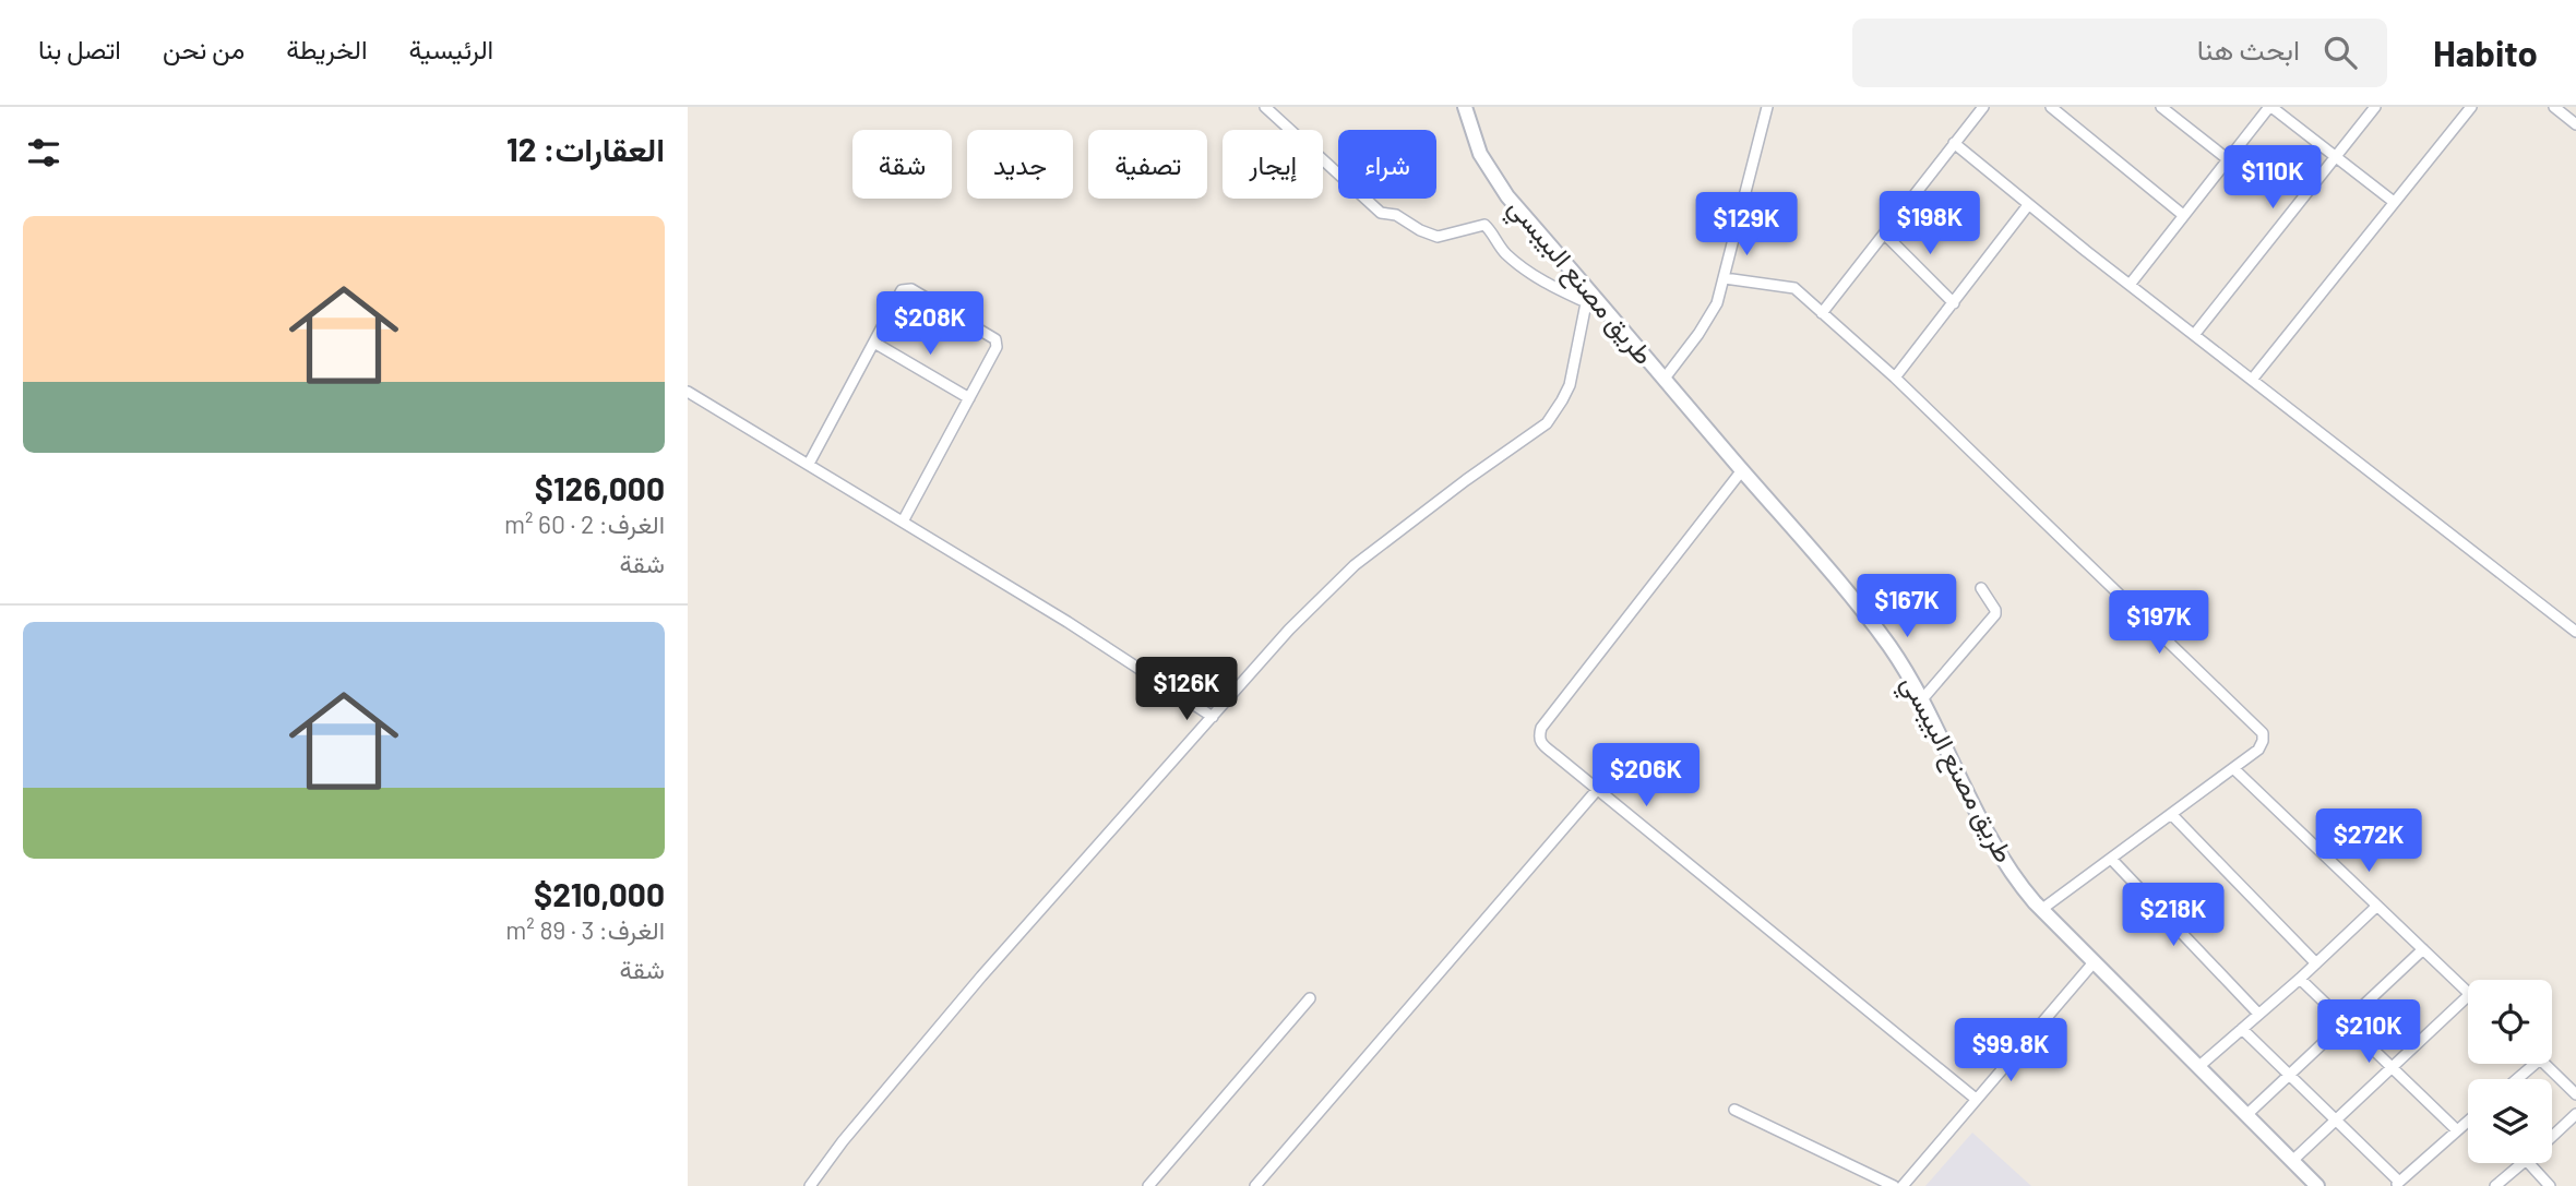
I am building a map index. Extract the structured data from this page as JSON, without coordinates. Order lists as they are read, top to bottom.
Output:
{
  "streets": {
    "main road": ["طريق مصنع البيبسي"]
  },
  "page": {
    "header": "Habito",
    "search": "ابحث هنا",
    "nav": [
      "الرئيسية",
      "الخريطة",
      "من نحن",
      "اتصل بنا"
    ],
    "heading": "العقارات: 12",
    "chip": [
      "شراء",
      "إيجار",
      "تصفية",
      "جديد",
      "شقة"
    ],
    "price": [
      "$110K",
      "$198K",
      "$129K",
      "$208K",
      "$167K",
      "$197K",
      "$126K",
      "$206K",
      "$272K",
      "$218K",
      "$210K",
      "$99.8K"
    ],
    "list": [
      {
        "name": "$126,000",
        "note": "الغرف: 2 · 60 m² · شقة"
      },
      {
        "name": "$210,000",
        "note": "الغرف: 3 · 89 m² · شقة"
      }
    ]
  }
}
